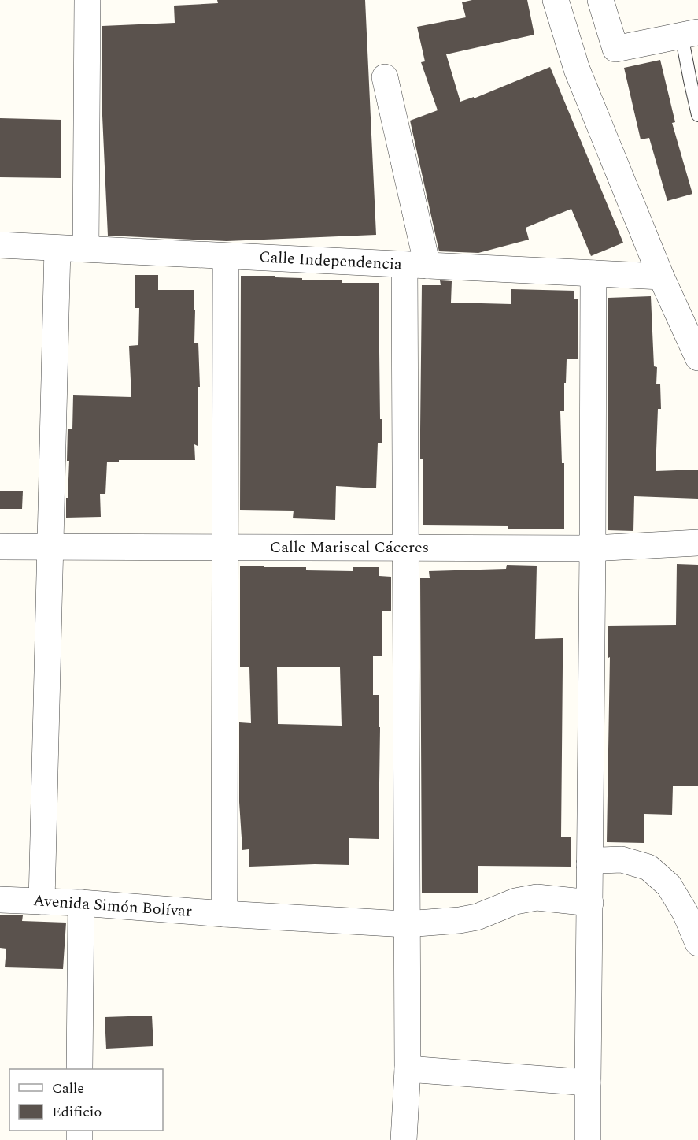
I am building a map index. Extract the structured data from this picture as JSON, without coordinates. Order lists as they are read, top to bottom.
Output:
{
  "streets": {
    "street": ["Calle Independencia", "Calle Mariscal Cáceres", "Avenida Simón Bolívar"]
  },
  "legend": ["Calle", "Edificio"]
}
